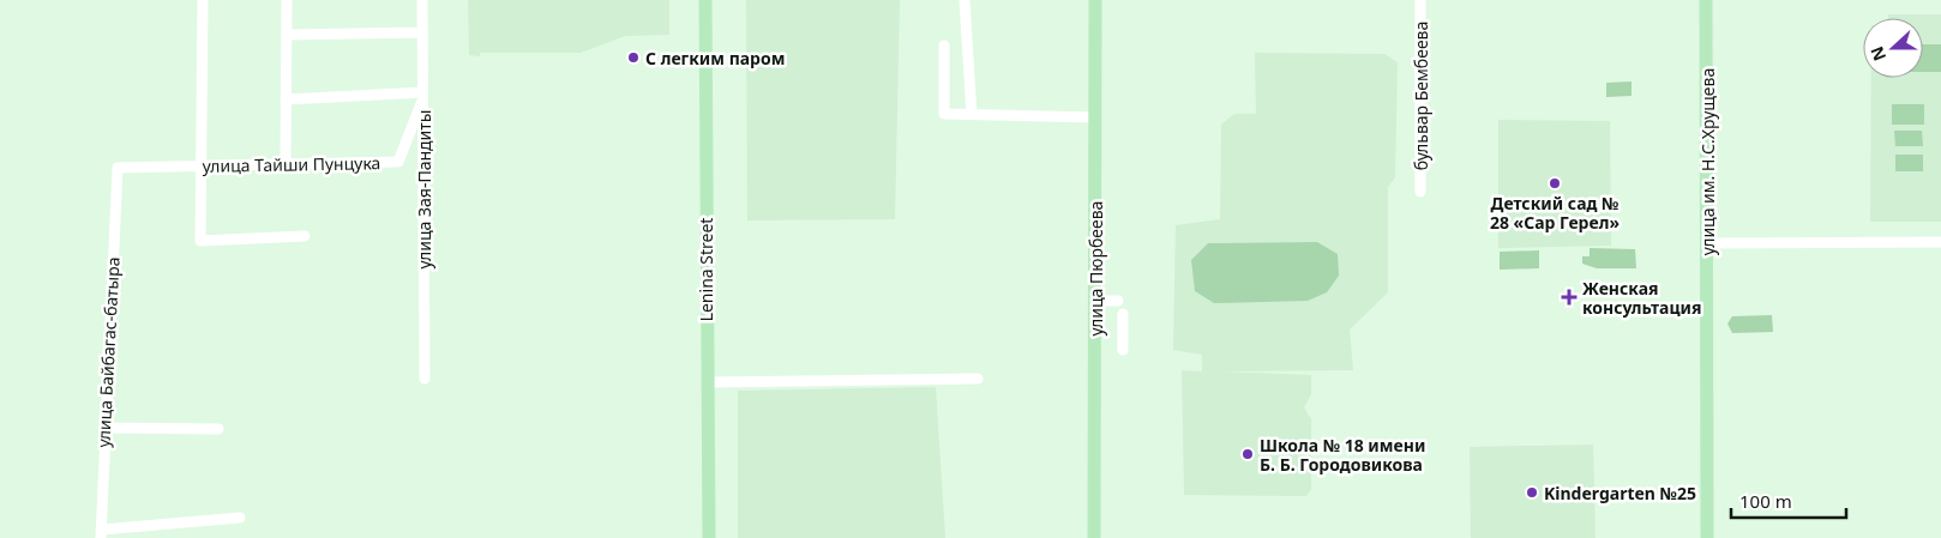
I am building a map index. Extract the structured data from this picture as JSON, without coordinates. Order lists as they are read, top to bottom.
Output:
{
  "streets": {
    "main road": ["улица им. Н.С.Хрущева", "улица Пюрбеева", "Lenina Street"],
    "street": [
      "бульвар Бембеева",
      "улица Тайши Пунцука",
      "улица Зая-Пандиты",
      "улица Байбагас-батыра"
    ]
  },
  "crossings": [
    ["улица Тайши Пунцука", "улица Зая-Пандиты"],
    ["улица Тайши Пунцука", "улица Байбагас-батыра"]
  ],
  "places": {
    "other": [
      "С легким паром",
      "Детский сад № 28 «Сар Герел»",
      "Школа № 18 имени Б. Б. Городовикова",
      "Kindergarten №25"
    ],
    "health": ["Женская консультация"]
  },
  "scale_bar": "100 m",
  "north": "left"
}
